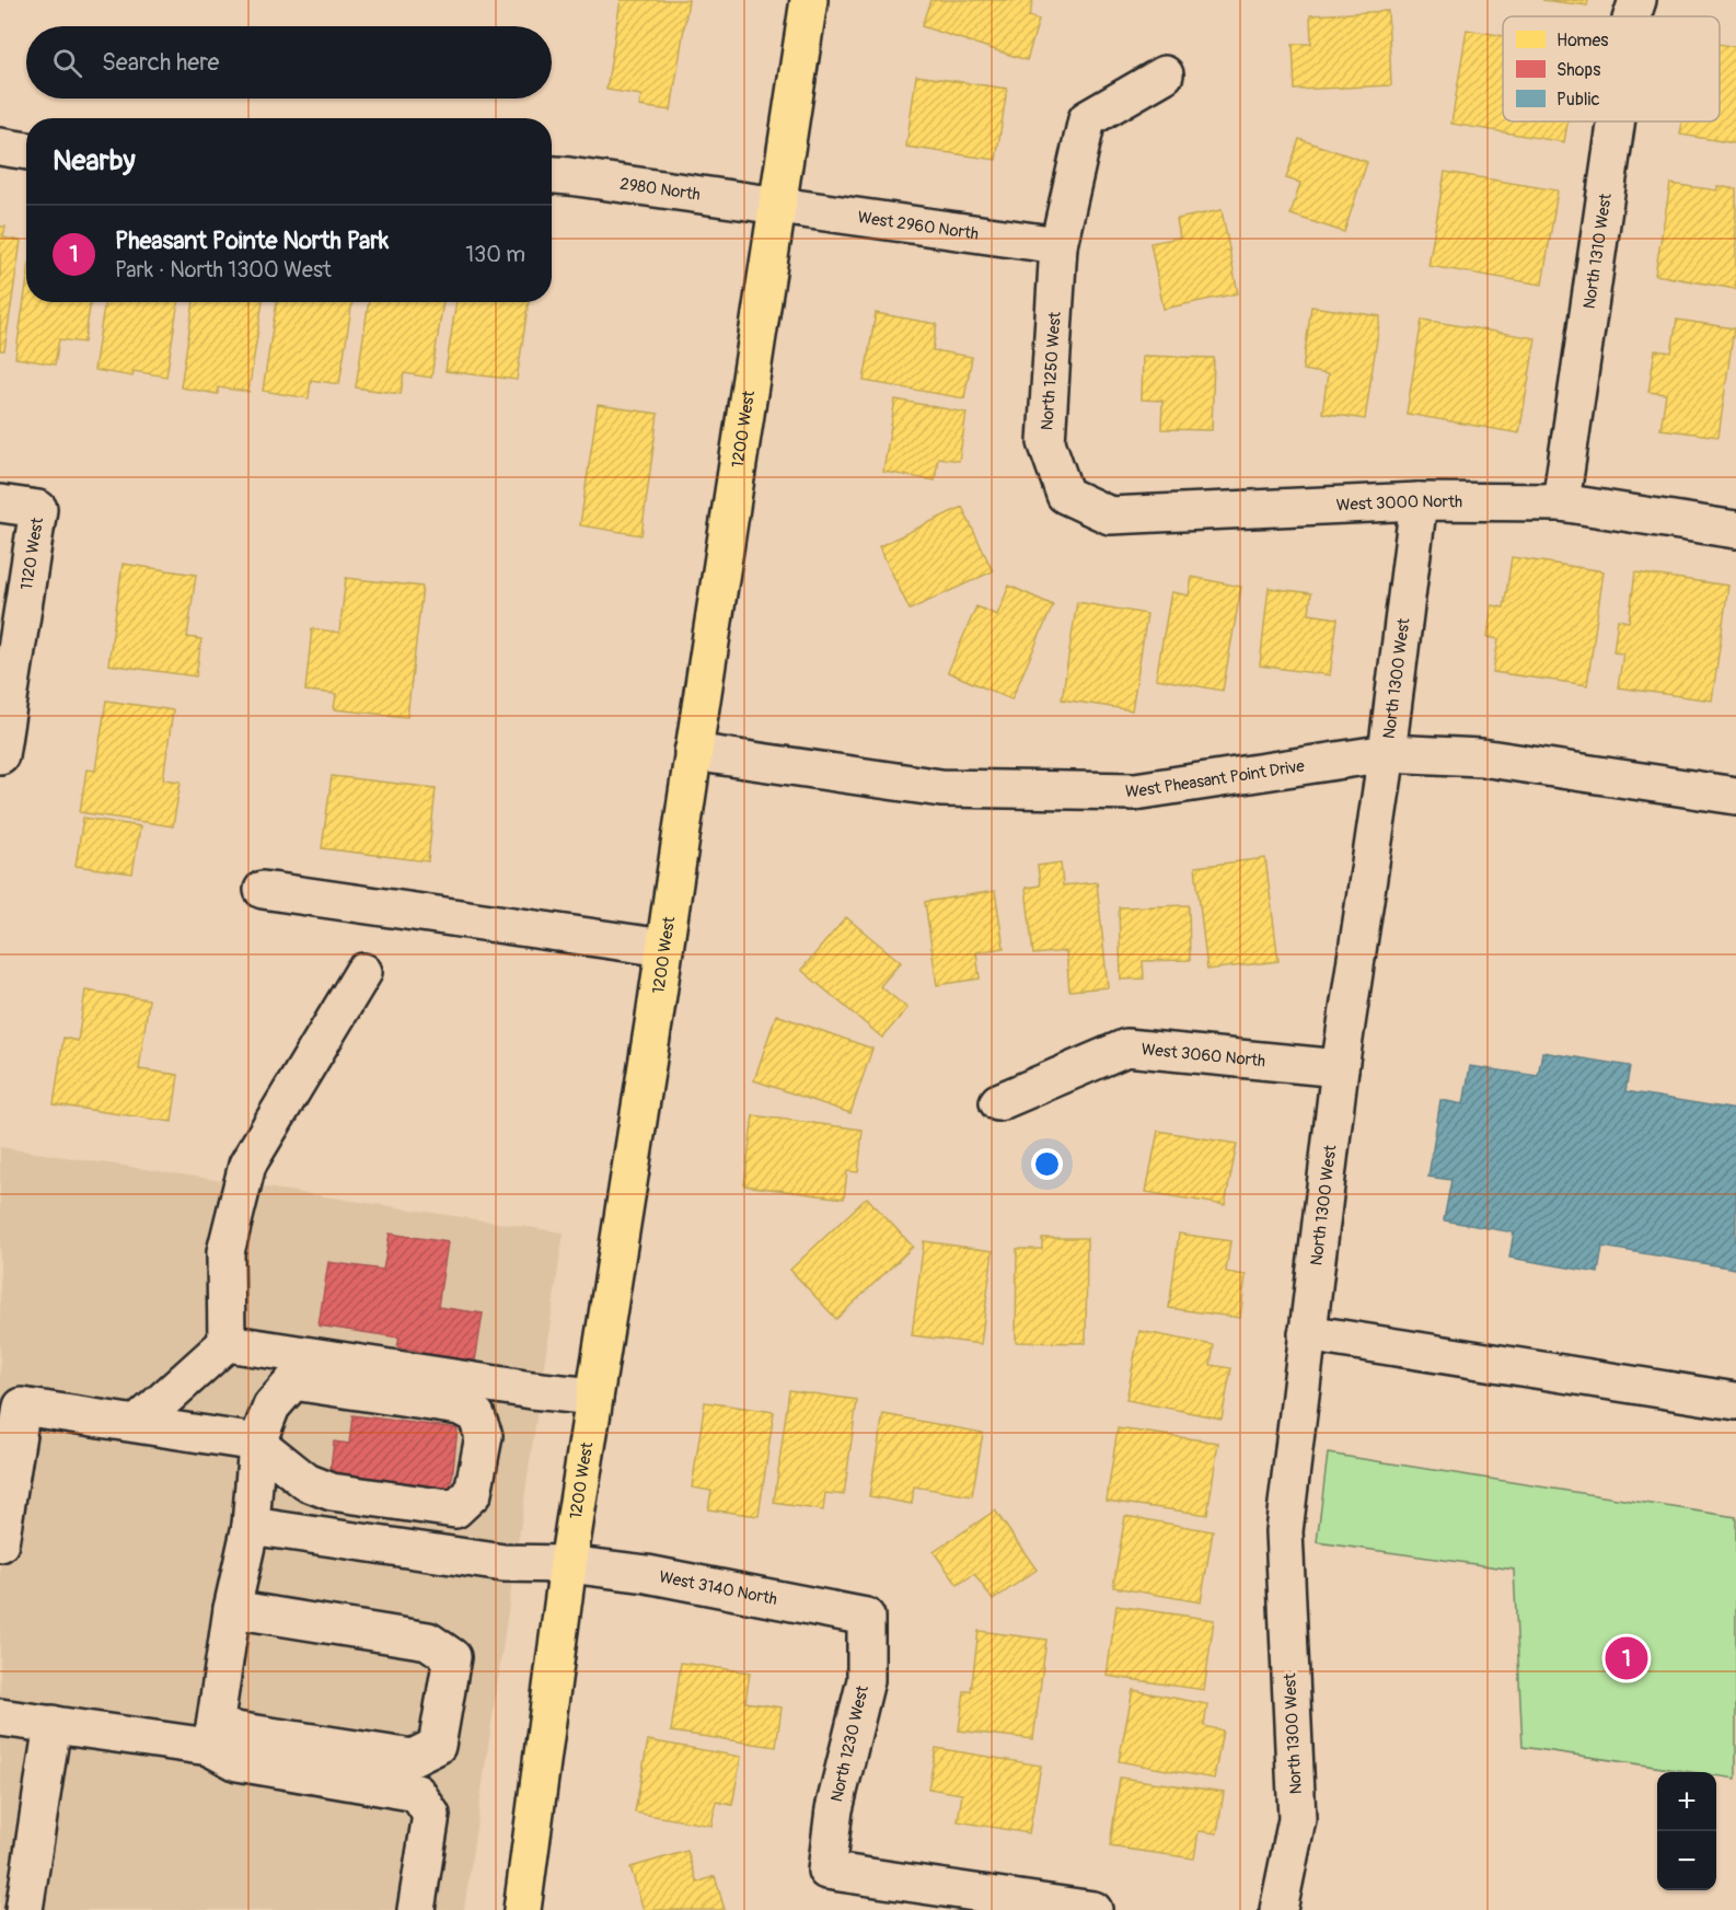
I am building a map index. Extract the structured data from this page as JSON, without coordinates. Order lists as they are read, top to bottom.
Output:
{
  "streets": {
    "main road": ["1200 West"],
    "street": [
      "2980 North",
      "West 2960 North",
      "North 1310 West",
      "North 1250 West",
      "West 3000 North",
      "1120 West",
      "North 1300 West",
      "West Pheasant Point Drive",
      "West 3060 North",
      "West 3140 North",
      "North 1230 West"
    ]
  },
  "crossings": [
    ["2980 North", "West 2960 North"],
    ["2980 North", "1200 West"],
    ["West 2960 North", "North 1250 West"],
    ["West 2960 North", "1200 West"],
    ["North 1310 West", "West 3000 North"],
    ["North 1250 West", "West 3000 North"],
    ["1200 West", "West Pheasant Point Drive"],
    ["1200 West", "West 3140 North"],
    ["West 3000 North", "North 1300 West"],
    ["North 1300 West", "West Pheasant Point Drive"],
    ["North 1300 West", "West 3060 North"],
    ["West 3140 North", "North 1230 West"]
  ],
  "legend": ["Homes", "Shops", "Public"],
  "page": {
    "search": "Search here",
    "heading": "Nearby",
    "list": [
      {
        "mark": "1",
        "name": "Pheasant Pointe North Park",
        "note": "Park · North 1300 West",
        "value": "130 m"
      }
    ],
    "pins": "1",
    "map_buttons": ["+", "−"]
  }
}
